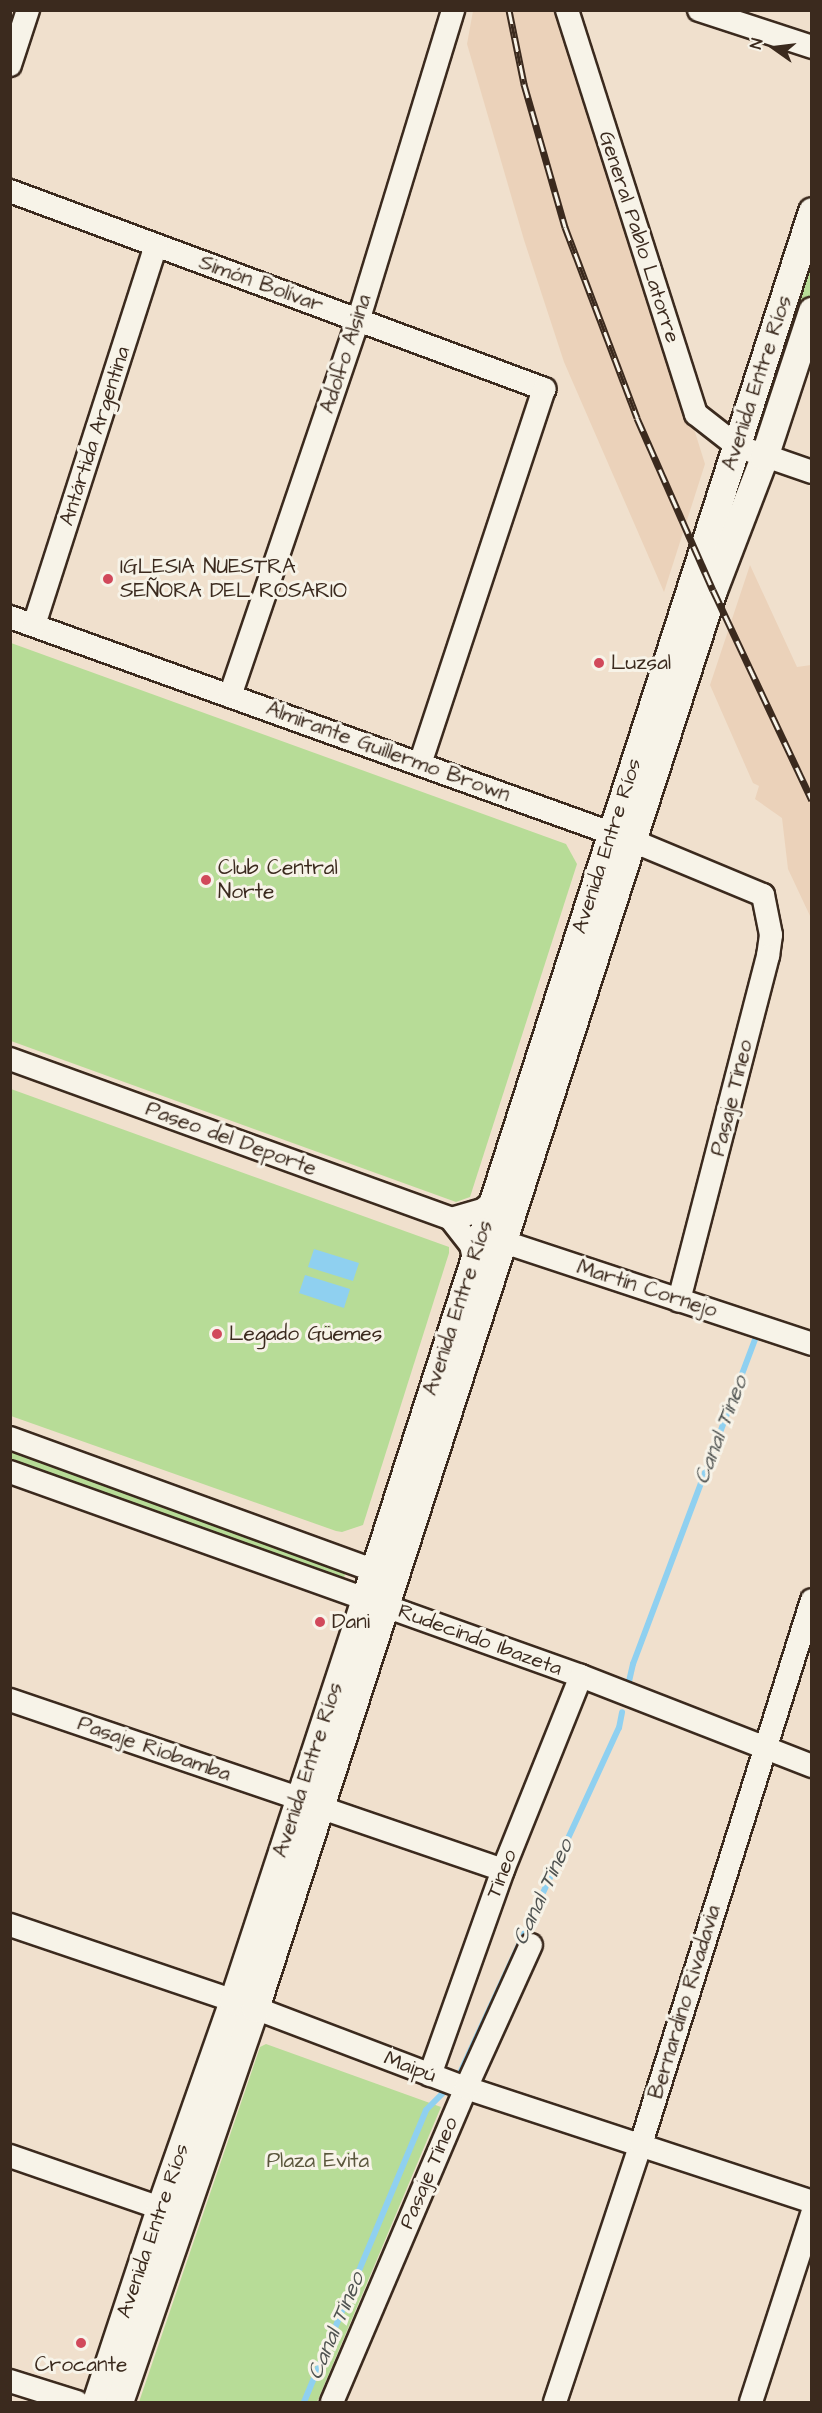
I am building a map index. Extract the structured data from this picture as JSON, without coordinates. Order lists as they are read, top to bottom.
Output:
{
  "streets": {
    "main road": ["Avenida Entre Ríos"],
    "street": [
      "General Pablo Latorre",
      "Simón Bolívar",
      "Adolfo Alsina",
      "Antártida Argentina",
      "Almirante Guillermo Brown",
      "Pasaje Tineo",
      "Paseo del Deporte",
      "Martín Cornejo",
      "Rudecindo Ibazeta",
      "Pasaje Riobamba",
      "Tineo",
      "Bernardino Rivadavia",
      "Maipú"
    ]
  },
  "crossings": [
    ["General Pablo Latorre", "Avenida Entre Ríos"],
    ["Simón Bolívar", "Adolfo Alsina"],
    ["Simón Bolívar", "Antártida Argentina"],
    ["Simón Bolívar", "Almirante Guillermo Brown"],
    ["Adolfo Alsina", "Almirante Guillermo Brown"],
    ["Avenida Entre Ríos", "Almirante Guillermo Brown"],
    ["Avenida Entre Ríos", "Martín Cornejo"],
    ["Avenida Entre Ríos", "Rudecindo Ibazeta"],
    ["Avenida Entre Ríos", "Pasaje Riobamba"],
    ["Avenida Entre Ríos", "Maipú"],
    ["Antártida Argentina", "Almirante Guillermo Brown"],
    ["Almirante Guillermo Brown", "Pasaje Tineo"],
    ["Pasaje Tineo", "Martín Cornejo"],
    ["Pasaje Tineo", "Maipú"],
    ["Rudecindo Ibazeta", "Tineo"],
    ["Rudecindo Ibazeta", "Bernardino Rivadavia"],
    ["Pasaje Riobamba", "Tineo"],
    ["Tineo", "Maipú"],
    ["Bernardino Rivadavia", "Maipú"]
  ],
  "water": ["Canal Tineo"],
  "parks": ["Plaza Evita"],
  "places": [
    "IGLESIA NUESTRA SEÑORA DEL ROSARIO",
    "Luzsal",
    "Club Central Norte",
    "Legado Güemes",
    "Dani",
    "Crocante"
  ],
  "north": "left"
}
